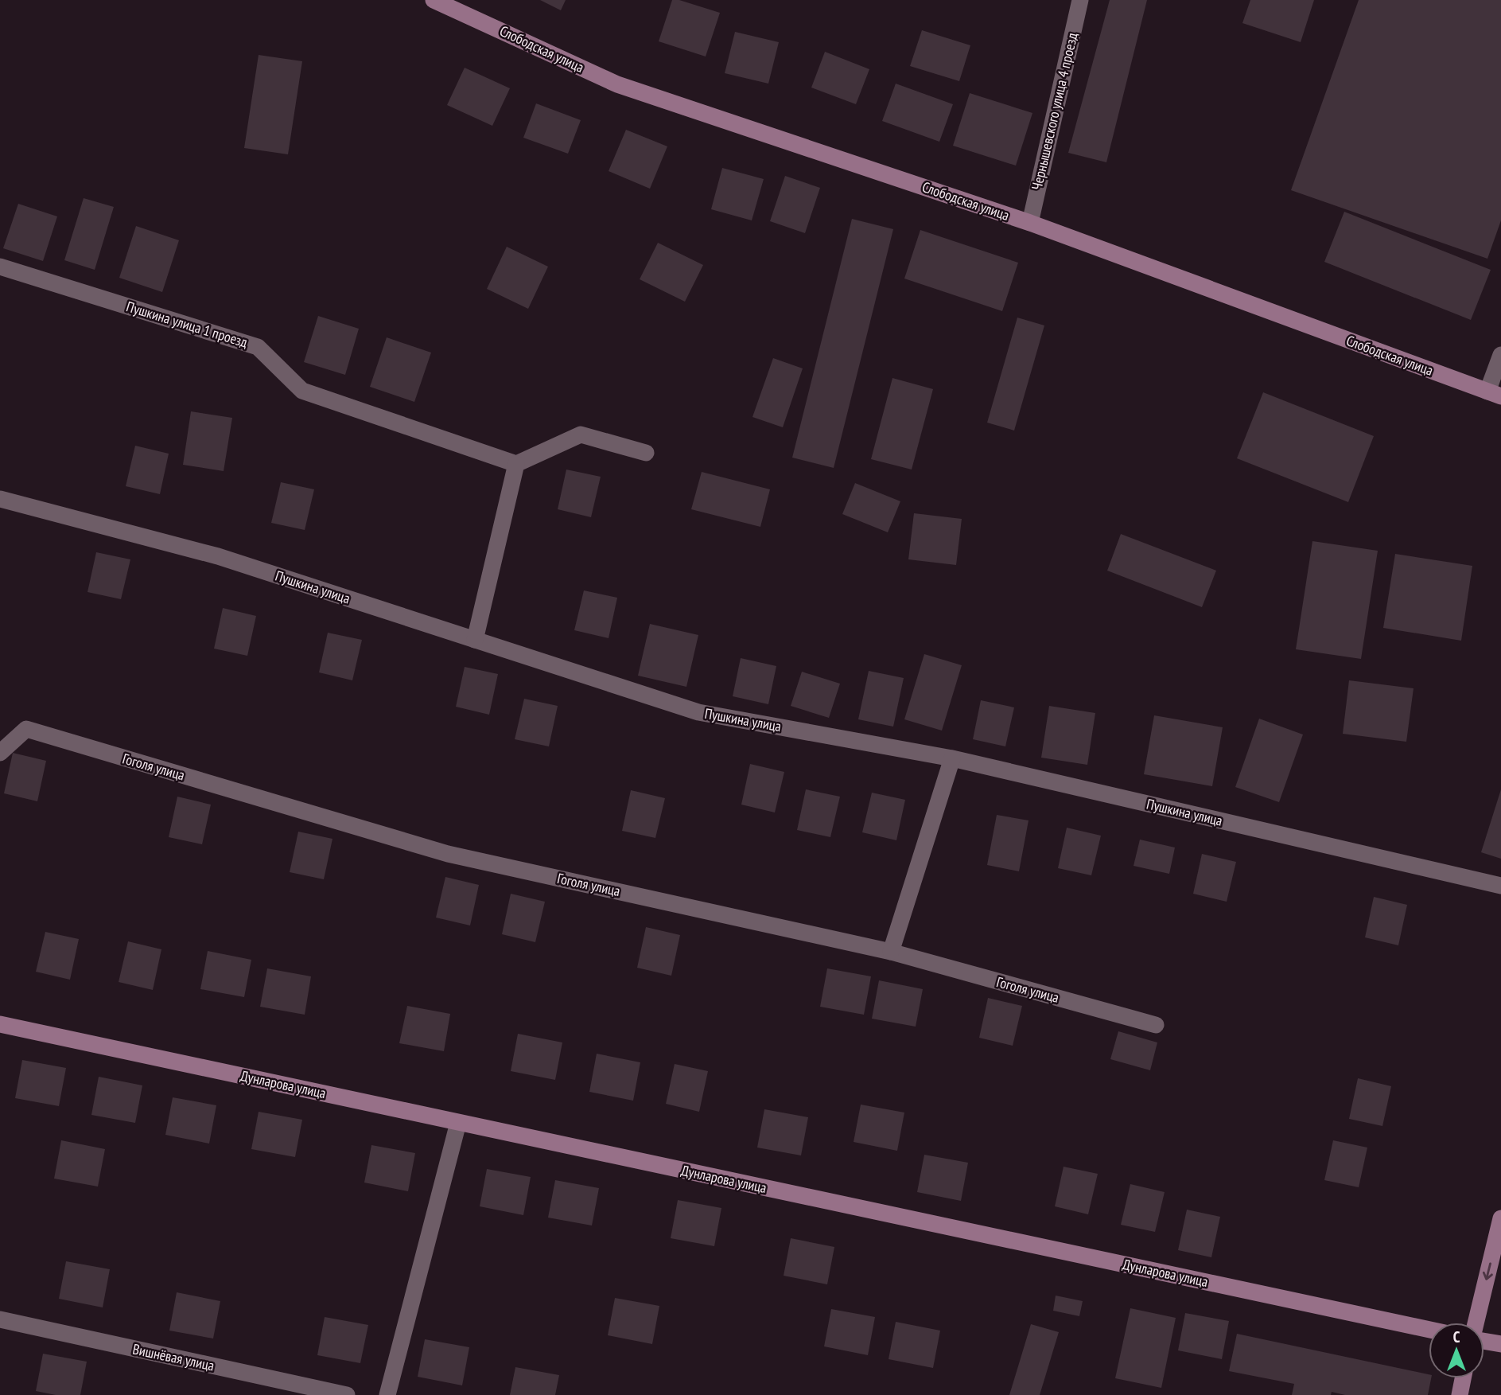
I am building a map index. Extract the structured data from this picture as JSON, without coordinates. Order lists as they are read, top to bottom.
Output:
{
  "streets": {
    "street": [
      "Слободская улица",
      "Чернышевского улица 4 проезд",
      "Пушкина улица 1 проезд",
      "Пушкина улица",
      "Гоголя улица",
      "Дунларова улица",
      "Вишнёвая улица"
    ]
  },
  "crossings": [
    ["Слободская улица", "Чернышевского улица 4 проезд"]
  ],
  "north": "top"
}
